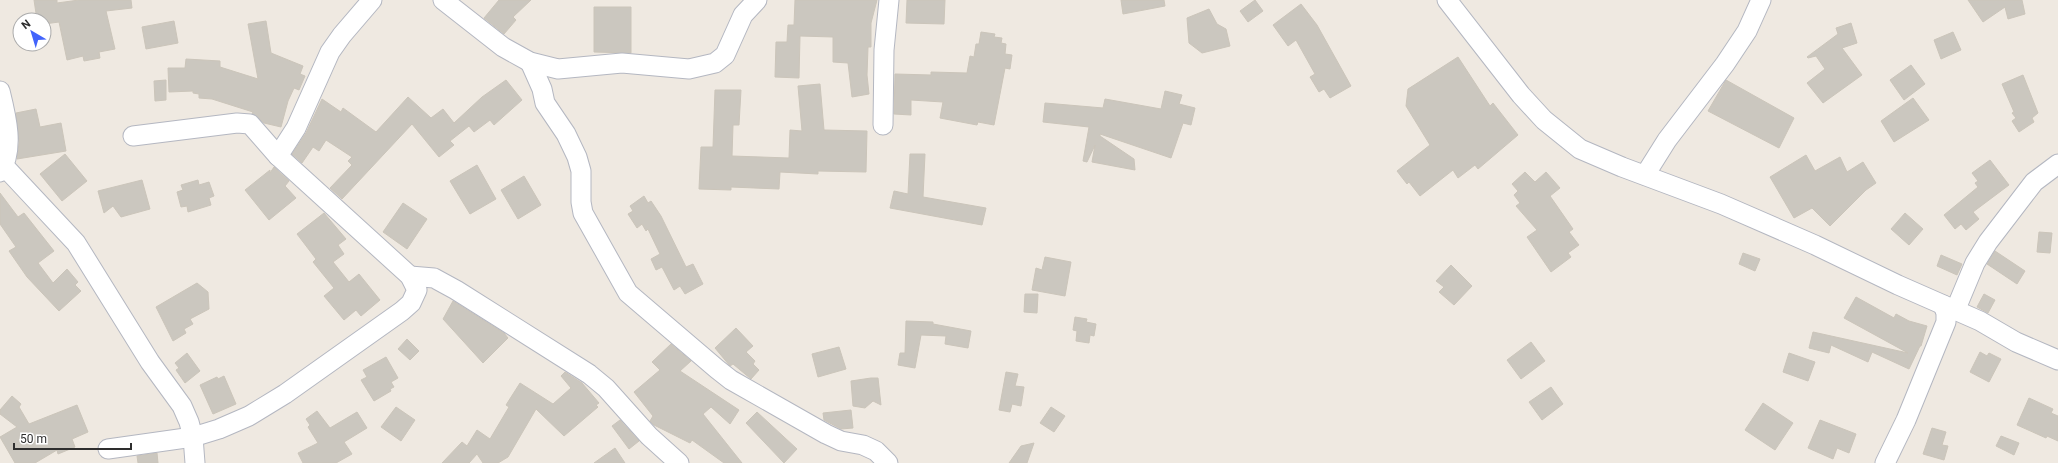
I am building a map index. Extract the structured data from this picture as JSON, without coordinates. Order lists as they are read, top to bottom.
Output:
{
  "scale_bar": "50 m",
  "north": "top left"
}
